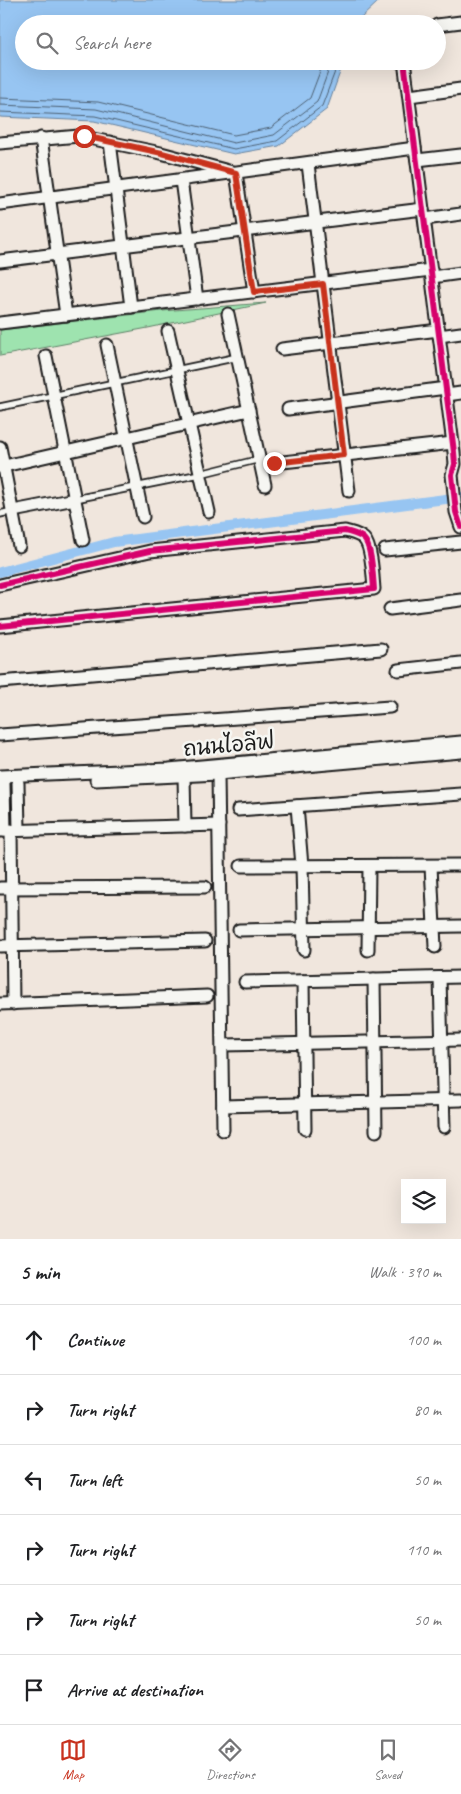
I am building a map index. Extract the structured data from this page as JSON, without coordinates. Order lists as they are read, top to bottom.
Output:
{
  "streets": {
    "street": ["ถนนไอลีฟ"]
  },
  "page": {
    "search": "Search here",
    "heading": ["5 min", "Walk · 390 m"],
    "list": [
      ["Continue", "100 m"],
      ["Turn right", "80 m"],
      ["Turn left", "50 m"],
      ["Turn right", "110 m"],
      ["Turn right", "50 m"],
      "Arrive at destination"
    ],
    "nav": ["Map", "Directions", "Saved"]
  }
}
